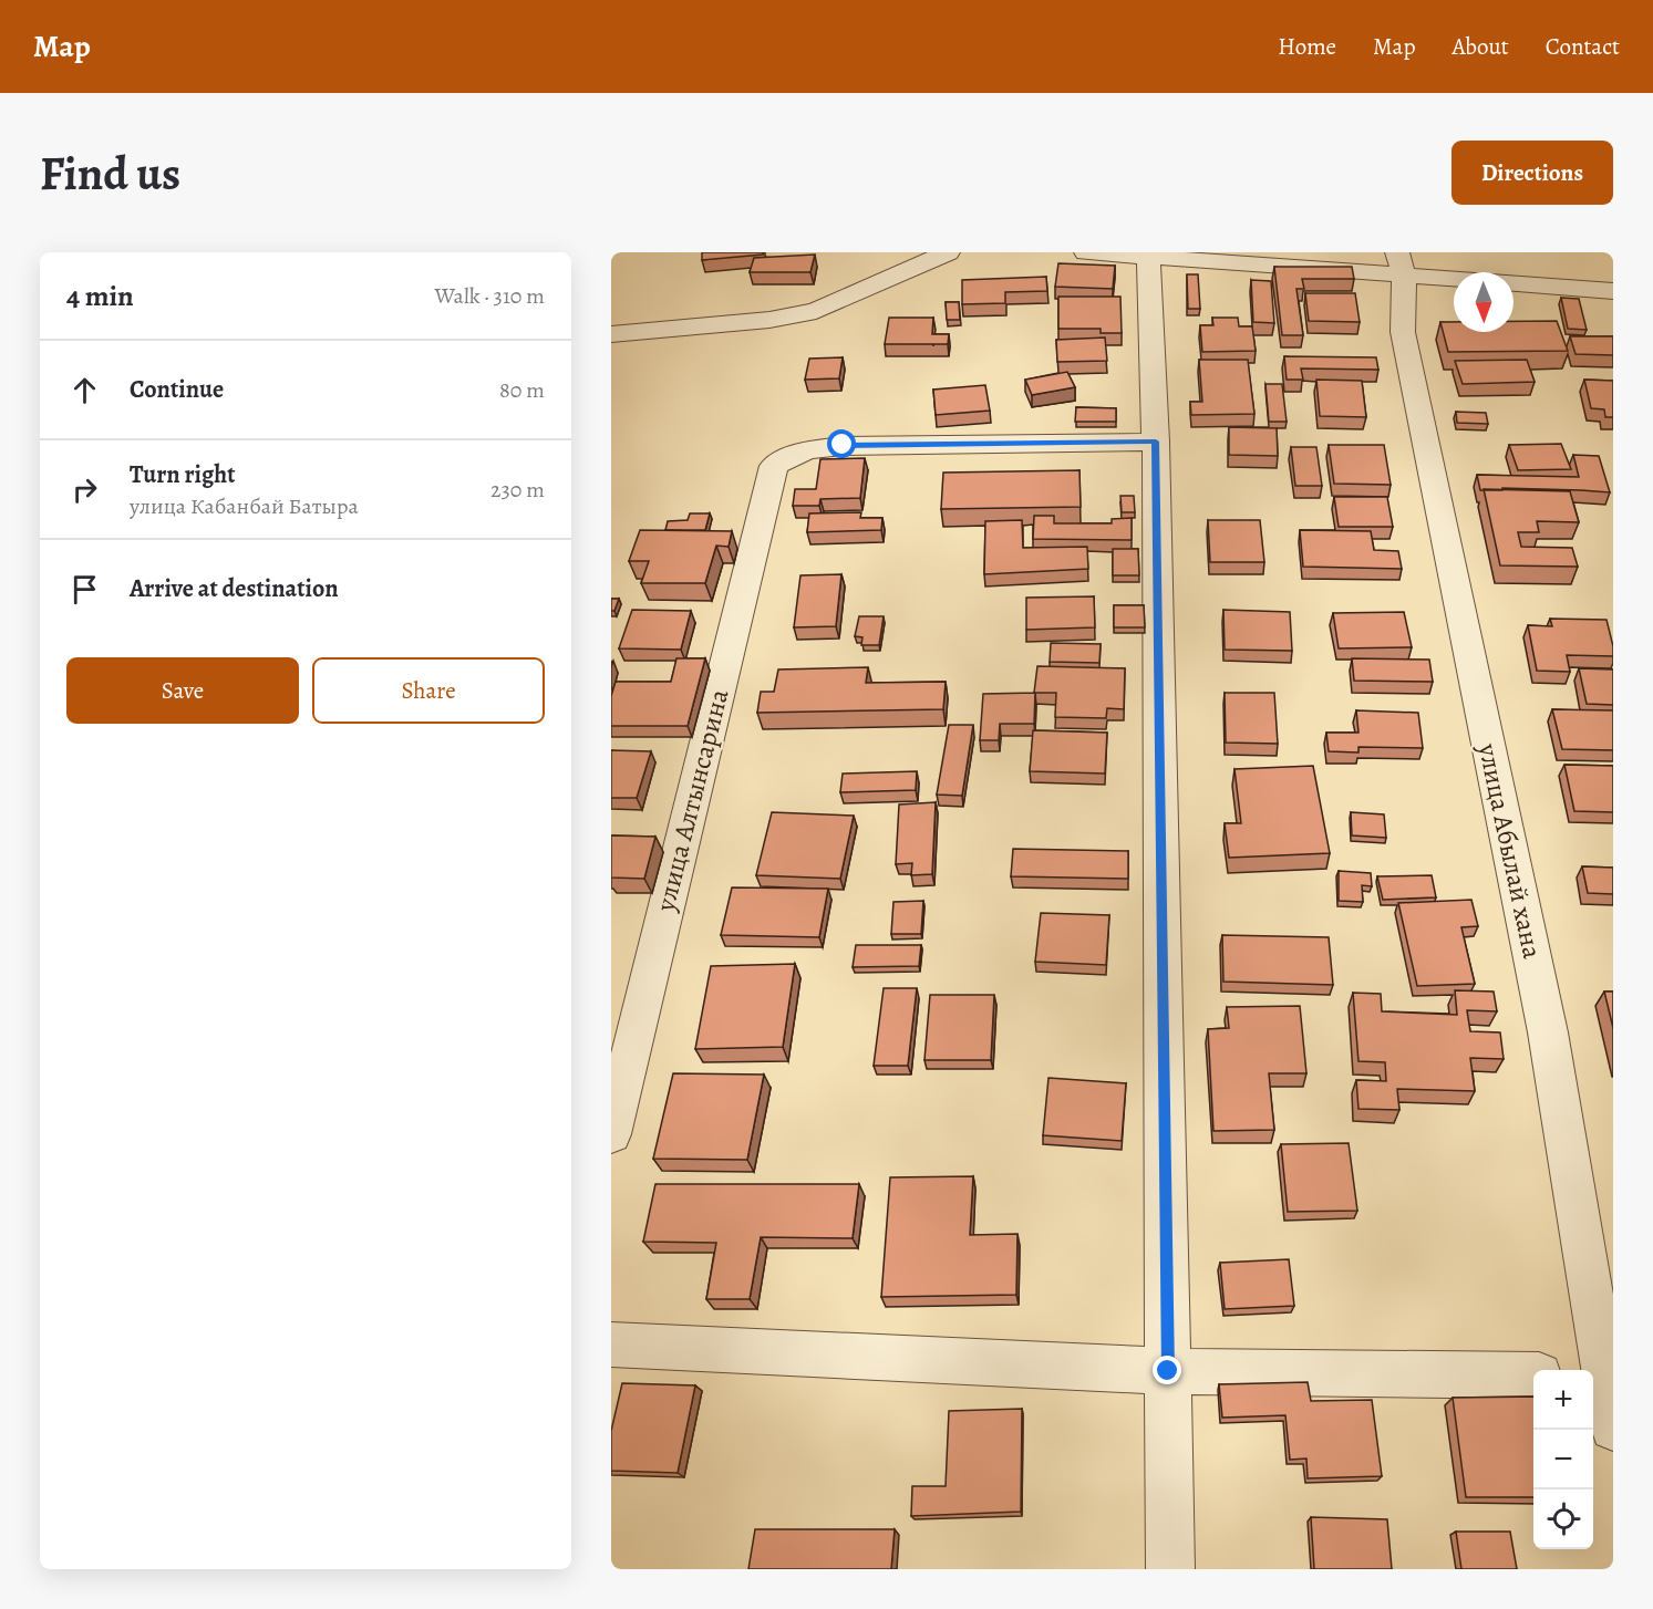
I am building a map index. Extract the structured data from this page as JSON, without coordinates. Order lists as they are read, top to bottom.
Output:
{
  "streets": {
    "street": ["улица Алтынсарина", "улица Абылай хана"]
  },
  "north": "bottom",
  "page": {
    "header": "Map",
    "nav": [
      "Home",
      "Map",
      "About",
      "Contact"
    ],
    "buttons": [
      "Directions",
      ["Save", "Share"]
    ],
    "title": "Find us",
    "heading": ["4 min", "Walk · 310 m"],
    "list": [
      ["Continue", "80 m"],
      ["Turn right", "улица Кабанбай Батыра", "230 m"],
      "Arrive at destination"
    ],
    "map_buttons": ["+", "−"]
  }
}
